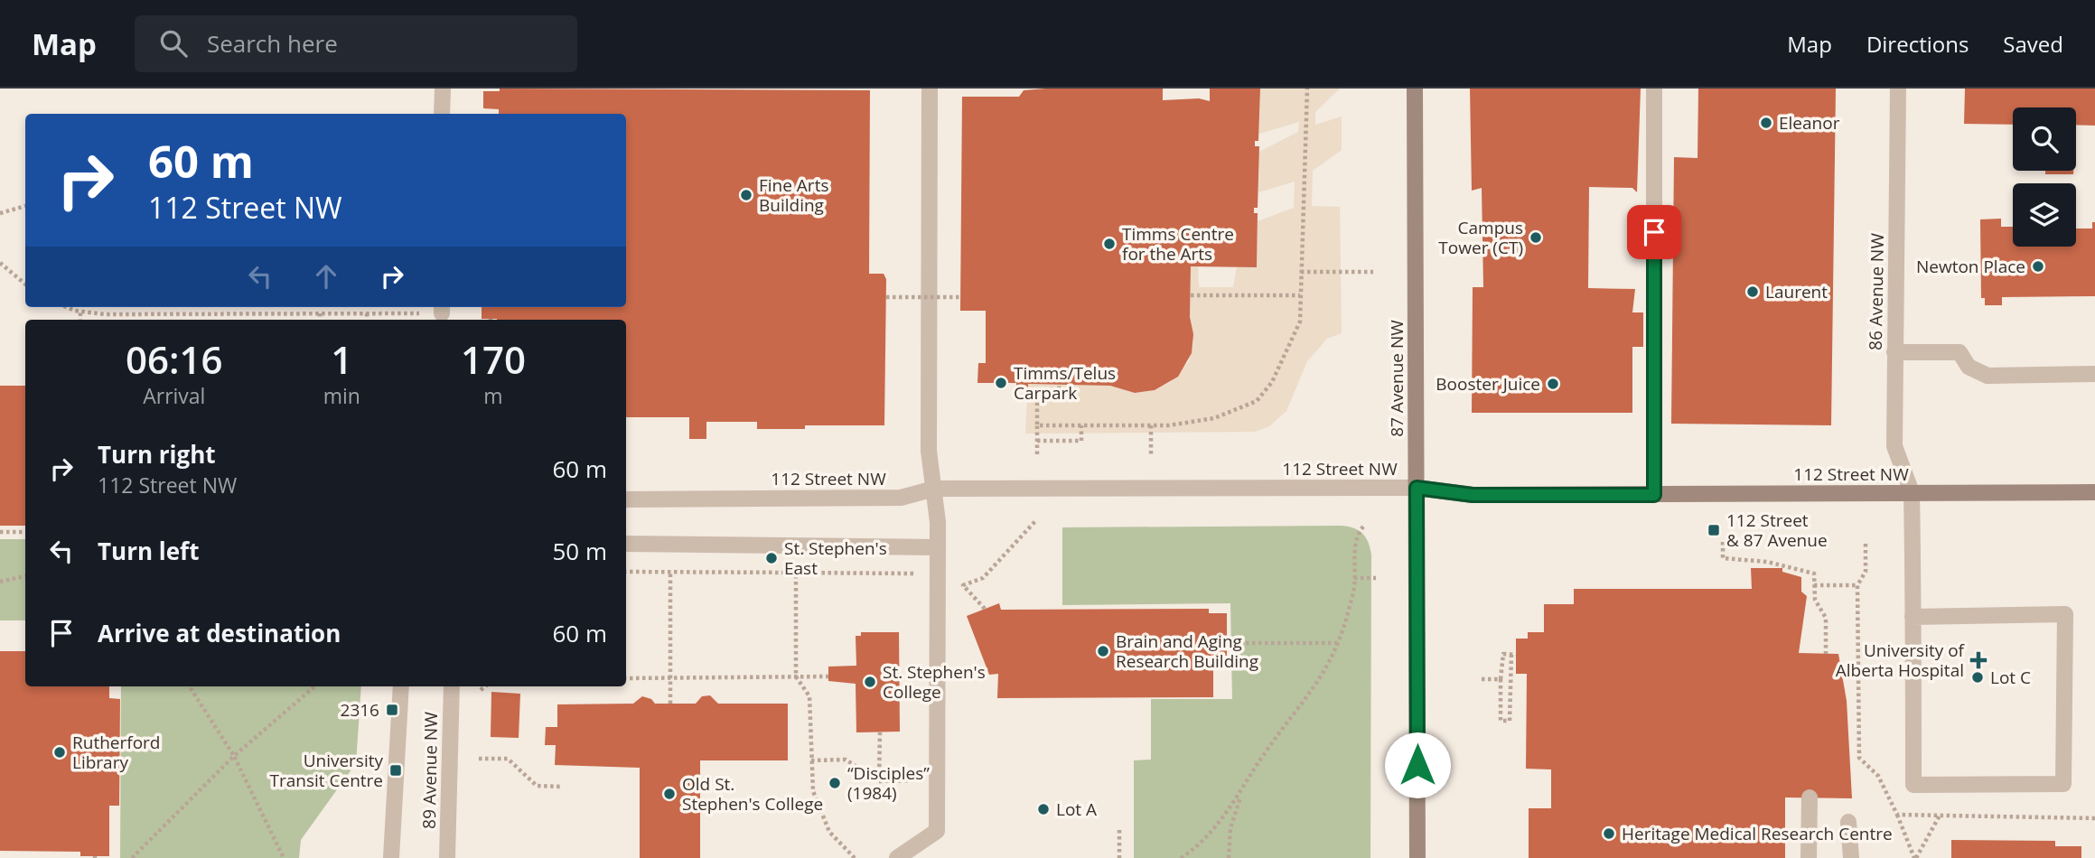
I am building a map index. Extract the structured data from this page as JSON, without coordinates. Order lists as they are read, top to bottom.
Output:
{
  "streets": {
    "main road": ["87 Avenue NW", "112 Street NW"],
    "street": ["86 Avenue NW", "89 Avenue NW"]
  },
  "crossings": [
    ["86 Avenue NW", "112 Street NW"],
    ["87 Avenue NW", "112 Street NW"]
  ],
  "places": {
    "other": [
      "Eleanor",
      "Fine Arts Building",
      "Campus Tower (CT)",
      "Timms Centre for the Arts",
      "Newton Place",
      "Laurent",
      "Timms/Telus Carpark",
      "Booster Juice",
      "St. Stephen's East",
      "Brain and Aging Research Building",
      "Lot C",
      "St. Stephen's College",
      "Rutherford Library",
      "“Disciples” (1984)",
      "Old St. Stephen's College",
      "Lot A",
      "Heritage Medical Research Centre"
    ],
    "transit": ["112 Street & 87 Avenue", "2316", "University Transit Centre"],
    "health": ["University of Alberta Hospital"]
  },
  "page": {
    "header": "Map",
    "search": "Search here",
    "nav": ["Map", "Directions", "Saved"],
    "turn": ["60 m", "112 Street NW"],
    "eta": [
      "06:16",
      "Arrival",
      "1",
      "min",
      "170",
      "m"
    ],
    "list": [
      {
        "name": "Turn right",
        "note": "112 Street NW",
        "value": "60 m"
      },
      {
        "name": "Turn left",
        "value": "50 m"
      },
      {
        "name": "Arrive at destination",
        "value": "60 m"
      }
    ]
  }
}
